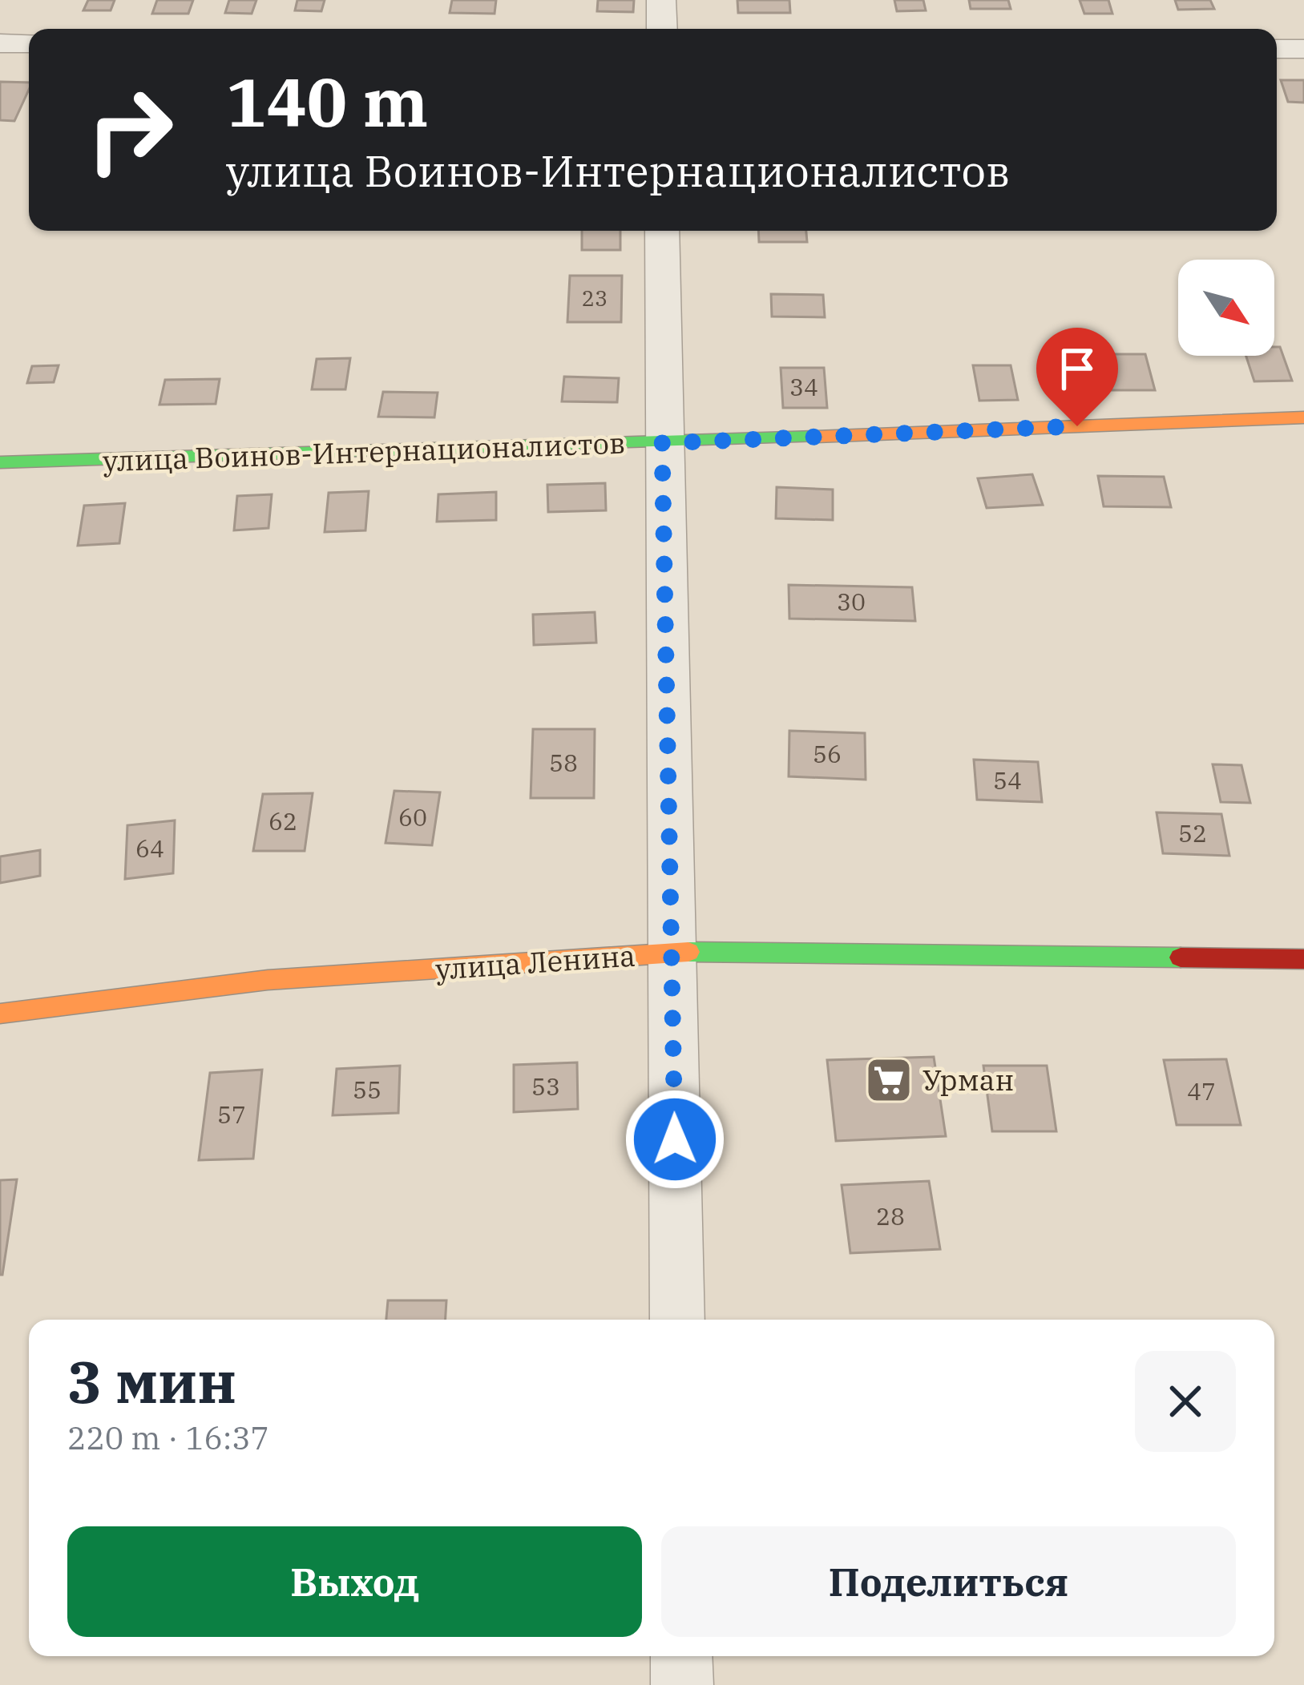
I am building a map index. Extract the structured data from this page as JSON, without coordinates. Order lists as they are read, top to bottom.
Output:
{
  "streets": {
    "street": ["улица Воинов-Интернационалистов", "улица Ленина"]
  },
  "places": {
    "supermarket": ["Урман"]
  },
  "house_numbers": [
    "23",
    "34",
    "30",
    "56",
    "58",
    "54",
    "60",
    "62",
    "52",
    "64",
    "53",
    "55",
    "47",
    "57",
    "28"
  ],
  "north": "bottom right",
  "page": {
    "turn": ["140 m", "улица Воинов-Интернационалистов"],
    "heading": ["3 мин", "220 m · 16:37"],
    "buttons": ["Выход", "Поделиться"]
  }
}
